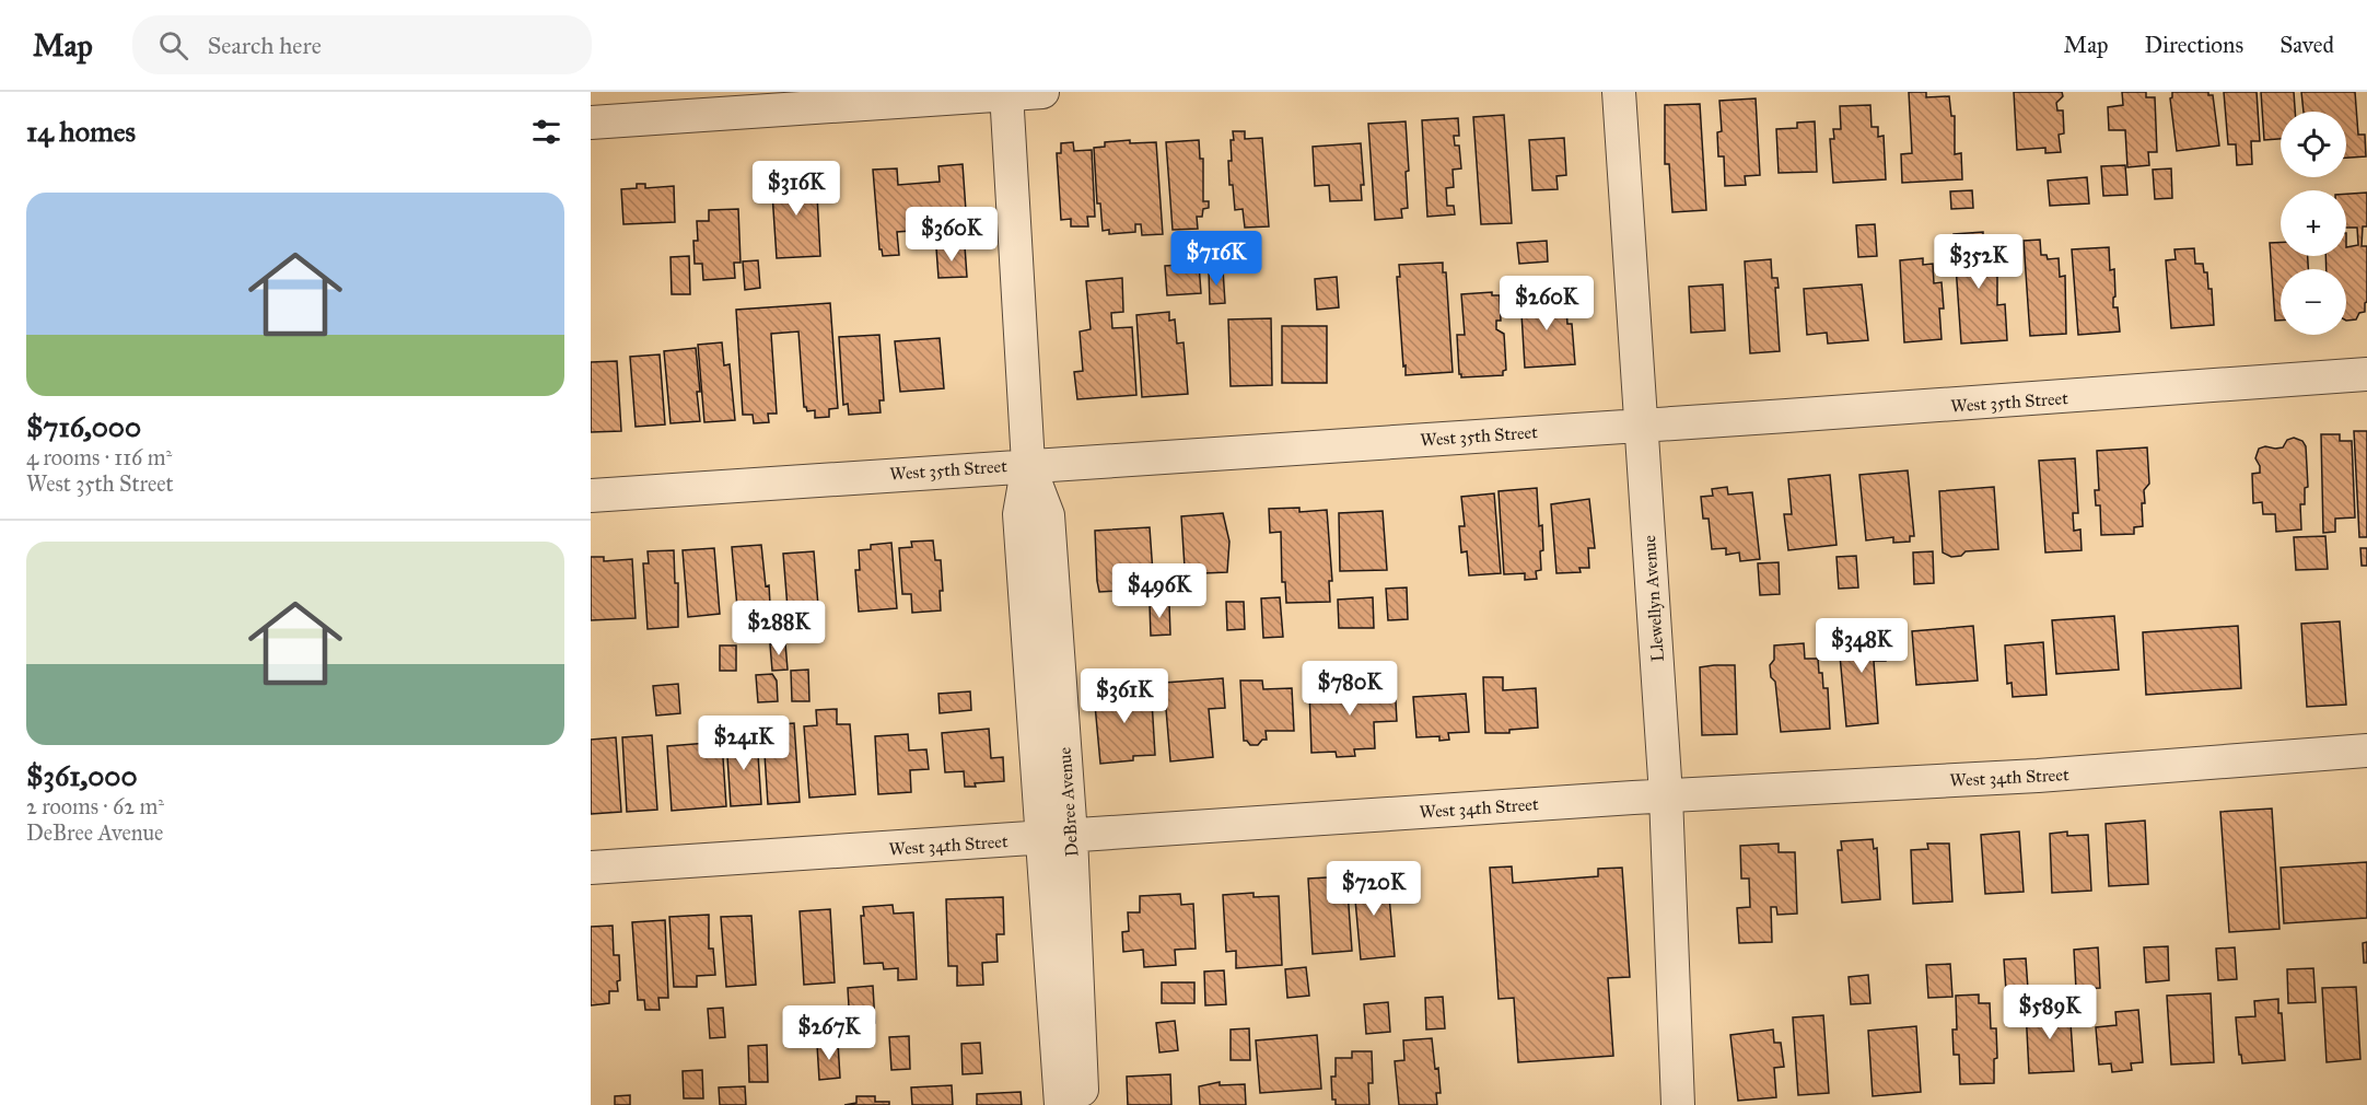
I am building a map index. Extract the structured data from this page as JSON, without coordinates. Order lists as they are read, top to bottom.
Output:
{
  "streets": {
    "street": [
      "West 35th Street",
      "Llewellyn Avenue",
      "West 34th Street",
      "DeBree Avenue"
    ]
  },
  "crossings": [
    ["West 35th Street", "Llewellyn Avenue"],
    ["West 35th Street", "DeBree Avenue"],
    ["Llewellyn Avenue", "West 34th Street"],
    ["West 34th Street", "DeBree Avenue"]
  ],
  "page": {
    "header": "Map",
    "search": "Search here",
    "nav": ["Map", "Directions", "Saved"],
    "heading": "14 homes",
    "map_buttons": ["+", "−"],
    "price": [
      "$316K",
      "$360K",
      "$716K",
      "$352K",
      "$260K",
      "$496K",
      "$288K",
      "$348K",
      "$780K",
      "$361K",
      "$241K",
      "$720K",
      "$589K",
      "$267K"
    ],
    "list": [
      {
        "name": "$716,000",
        "note": "4 rooms · 116 m² · West 35th Street"
      },
      {
        "name": "$361,000",
        "note": "2 rooms · 62 m² · DeBree Avenue"
      }
    ]
  }
}
